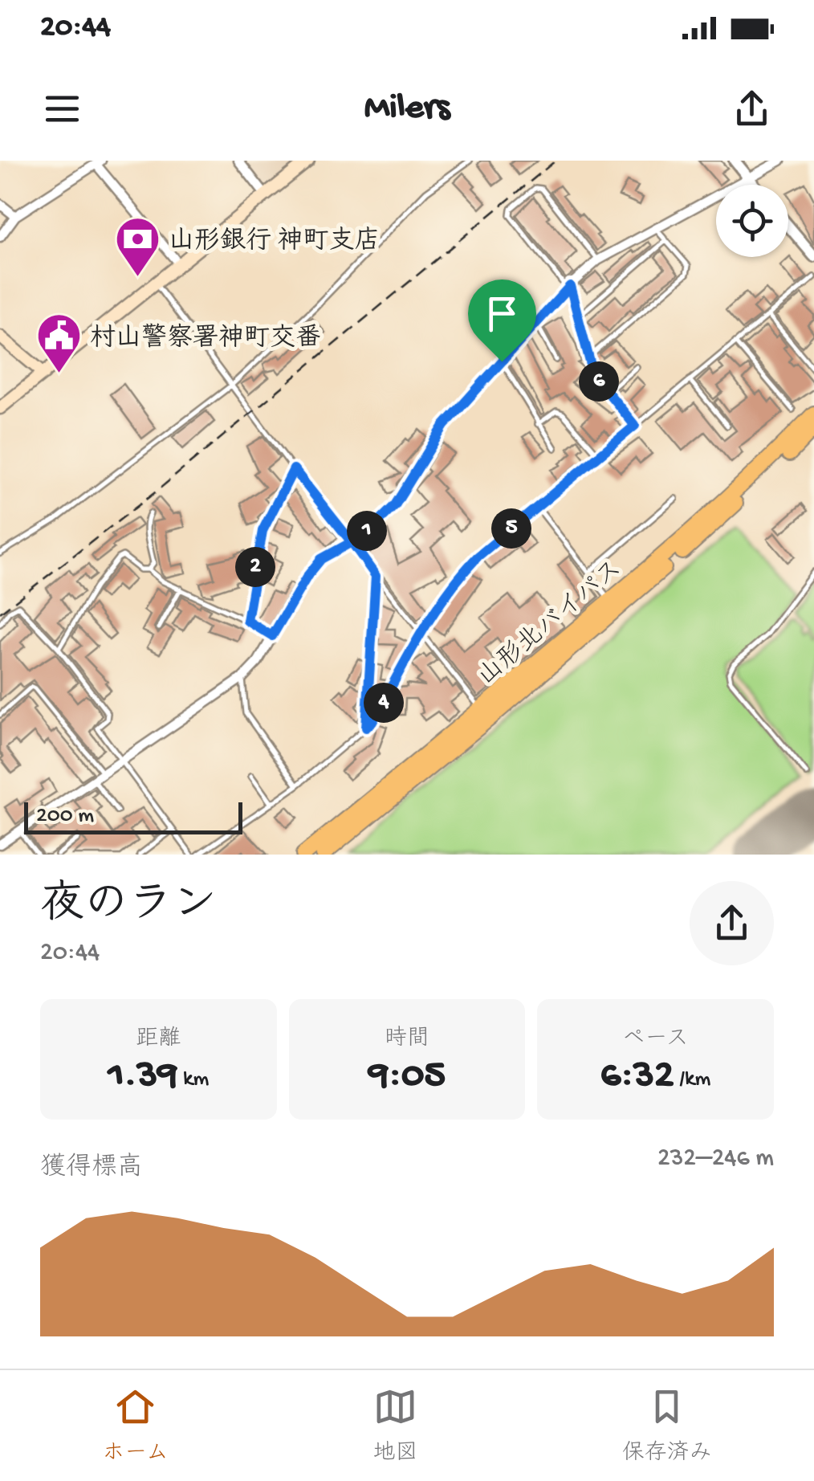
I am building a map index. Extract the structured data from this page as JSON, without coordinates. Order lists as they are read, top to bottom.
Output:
{
  "streets": {
    "highway": ["山形北バイパス"]
  },
  "places": {
    "bank": ["山形銀行 神町支店"],
    "public building": ["村山警察署神町交番"]
  },
  "scale_bar": "200 m",
  "page": {
    "status": "20:44",
    "header": "Milers",
    "pins": [
      "6",
      "5",
      "1",
      "2",
      "4"
    ],
    "scale": "200 m",
    "heading": ["夜のラン", "20:44"],
    "stats": [
      ["距離", "1.39 km"],
      ["時間", "9:05"],
      ["ペース", "6:32 /km"]
    ],
    "chart": ["獲得標高", "232–246 m"],
    "tabs": ["ホーム", "地図", "保存済み"]
  }
}
